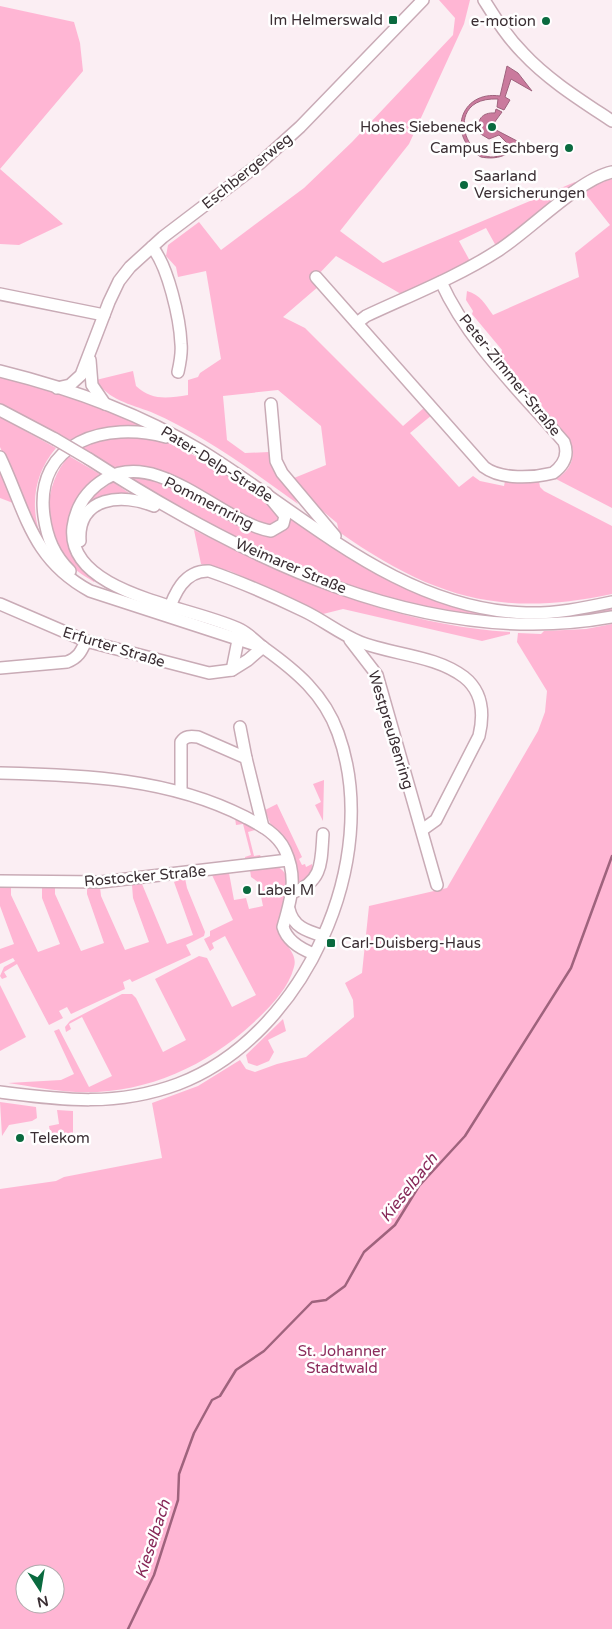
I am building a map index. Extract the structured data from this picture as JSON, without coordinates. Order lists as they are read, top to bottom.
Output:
{
  "streets": {
    "street": [
      "Eschbergerweg",
      "Peter-Zimmer-Straße",
      "Pater-Delp-Straße",
      "Pommernring",
      "Weimarer Straße",
      "Erfurter Straße",
      "Westpreußenring",
      "Rostocker Straße"
    ]
  },
  "crossings": [
    ["Eschbergerweg", "Pater-Delp-Straße"],
    ["Pater-Delp-Straße", "Pommernring"],
    ["Pommernring", "Weimarer Straße"],
    ["Pommernring", "Erfurter Straße"],
    ["Pommernring", "Westpreußenring"]
  ],
  "water": ["Kieselbach"],
  "parks": ["St. Johanner Stadtwald"],
  "places": {
    "transit": ["Im Helmerswald", "Carl-Duisberg-Haus"],
    "other": [
      "e-motion",
      "Hohes Siebeneck",
      "Campus Eschberg",
      "Saarland Versicherungen",
      "Label M",
      "Telekom"
    ]
  },
  "north": "bottom"
}
